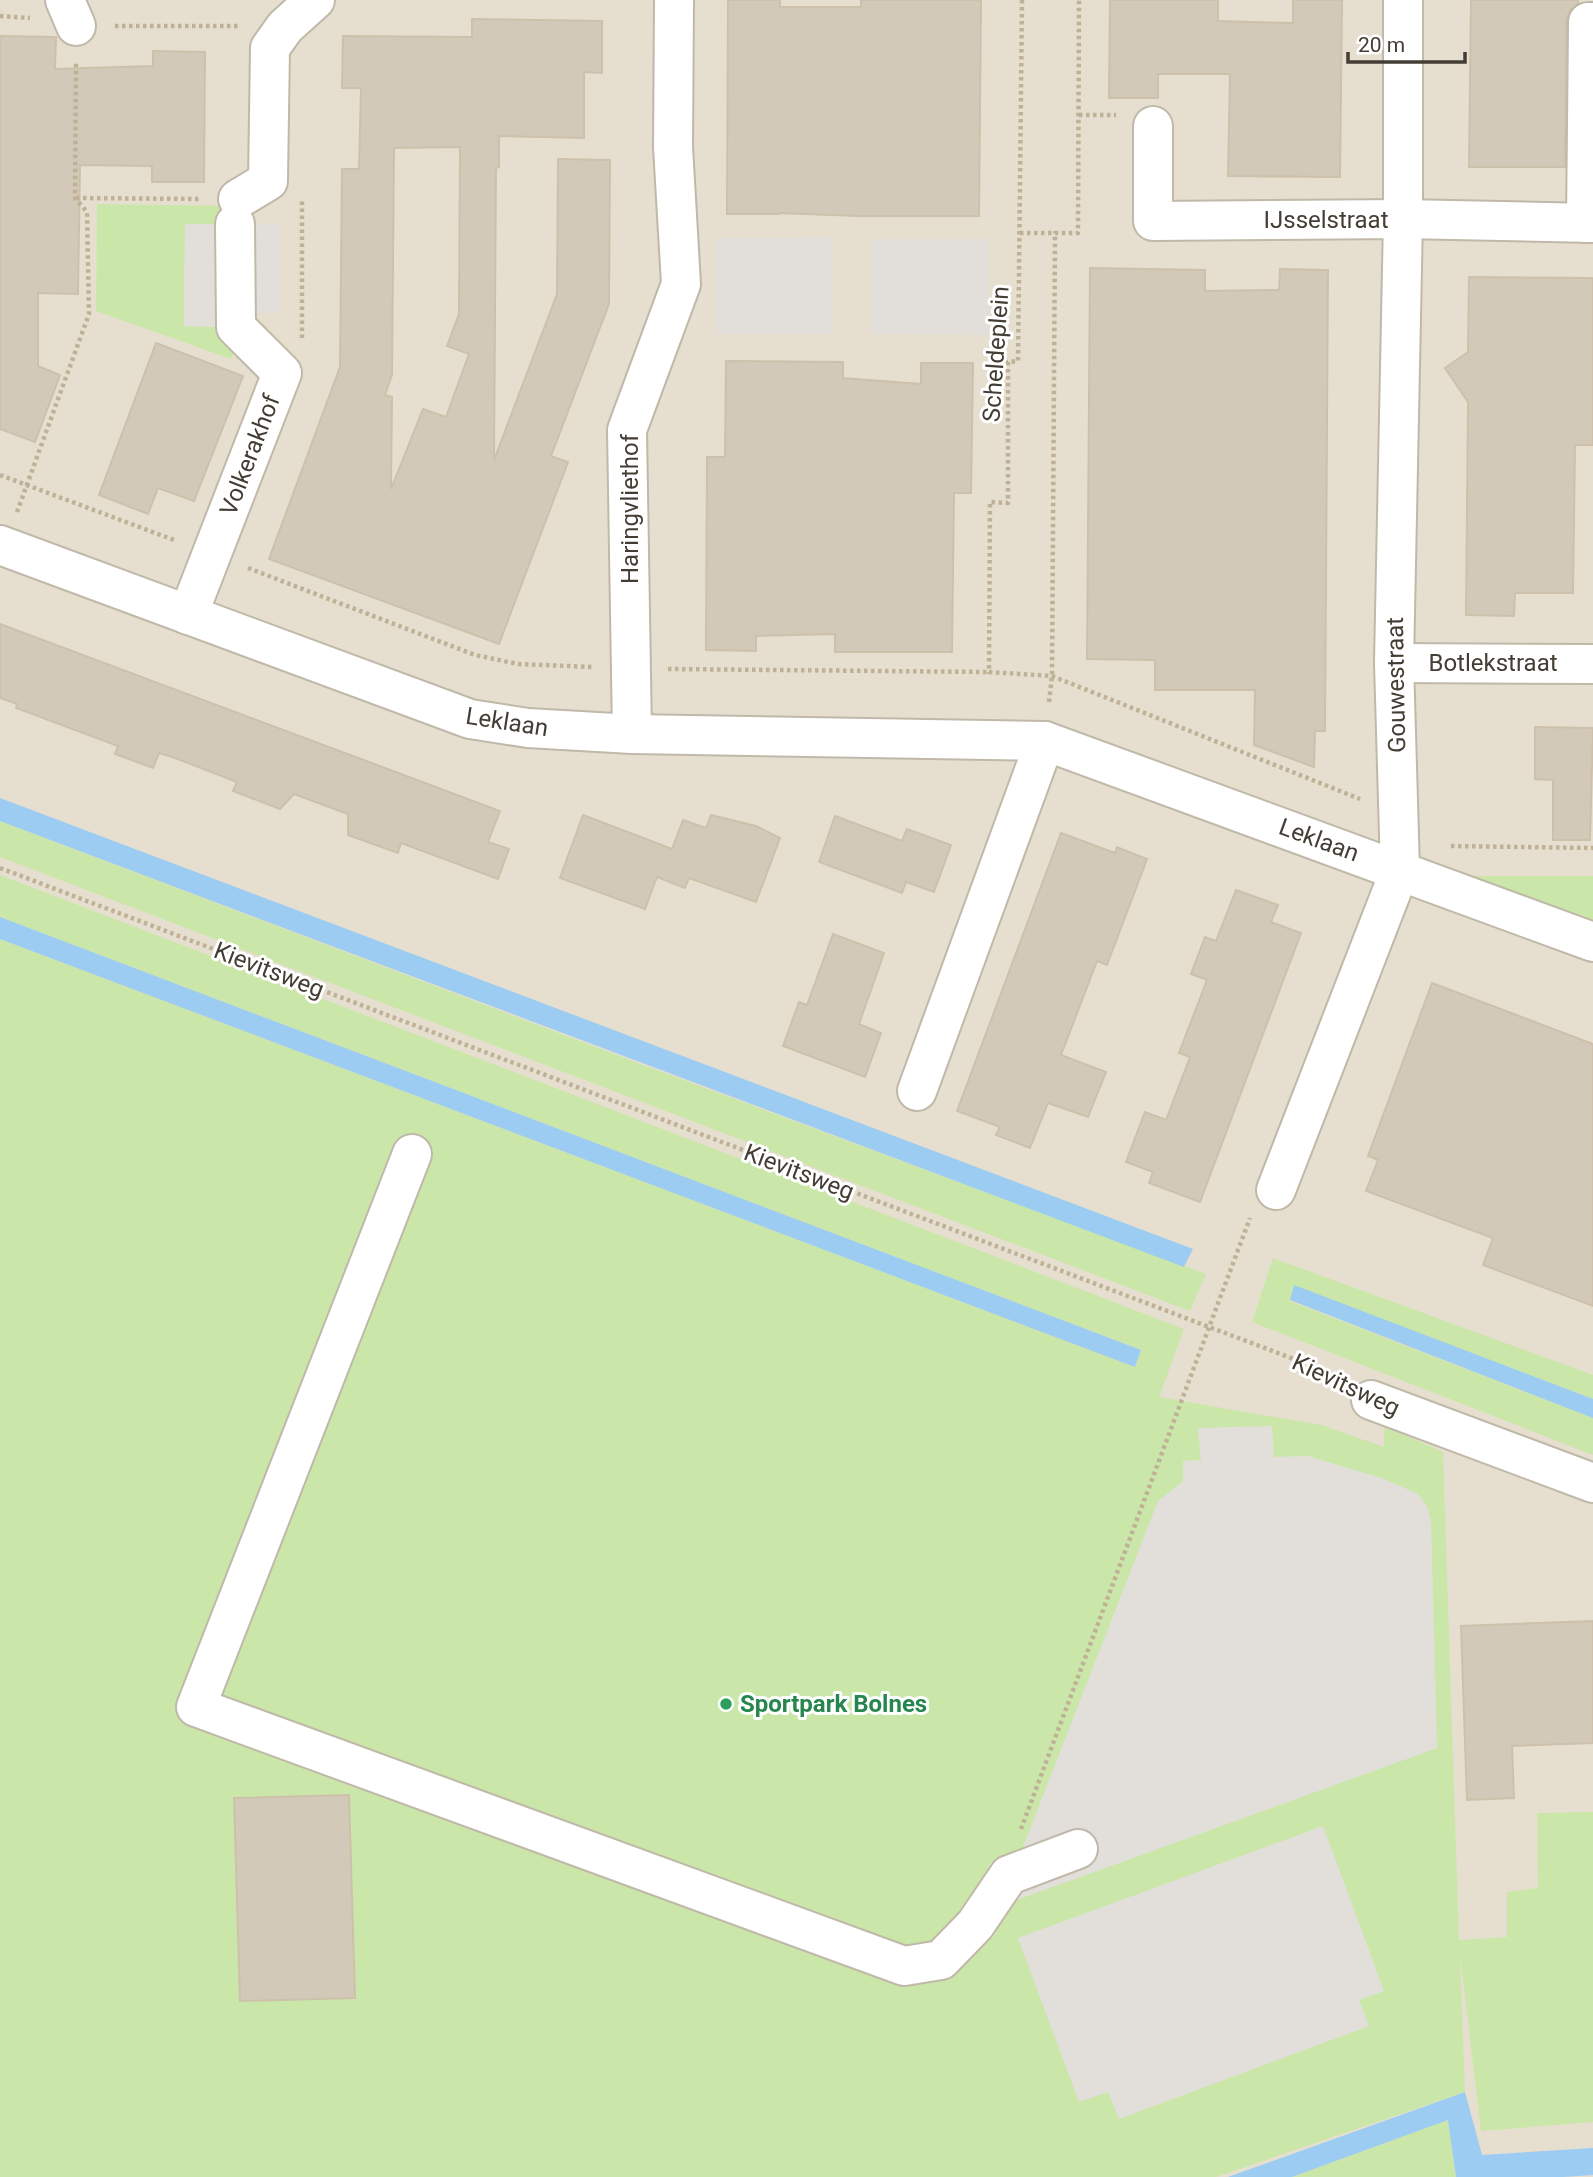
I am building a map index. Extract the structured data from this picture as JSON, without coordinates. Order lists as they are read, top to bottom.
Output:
{
  "streets": {
    "street": [
      "IJsselstraat",
      "Volkerakhof",
      "Haringvliethof",
      "Botlekstraat",
      "Gouwestraat",
      "Leklaan",
      "Kievitsweg"
    ],
    "path": ["Scheldeplein"]
  },
  "crossings": [
    ["IJsselstraat", "Gouwestraat"],
    ["Volkerakhof", "Leklaan"],
    ["Haringvliethof", "Leklaan"],
    ["Botlekstraat", "Gouwestraat"],
    ["Gouwestraat", "Leklaan"]
  ],
  "places": ["Sportpark Bolnes"],
  "scale_bar": "20 m"
}
